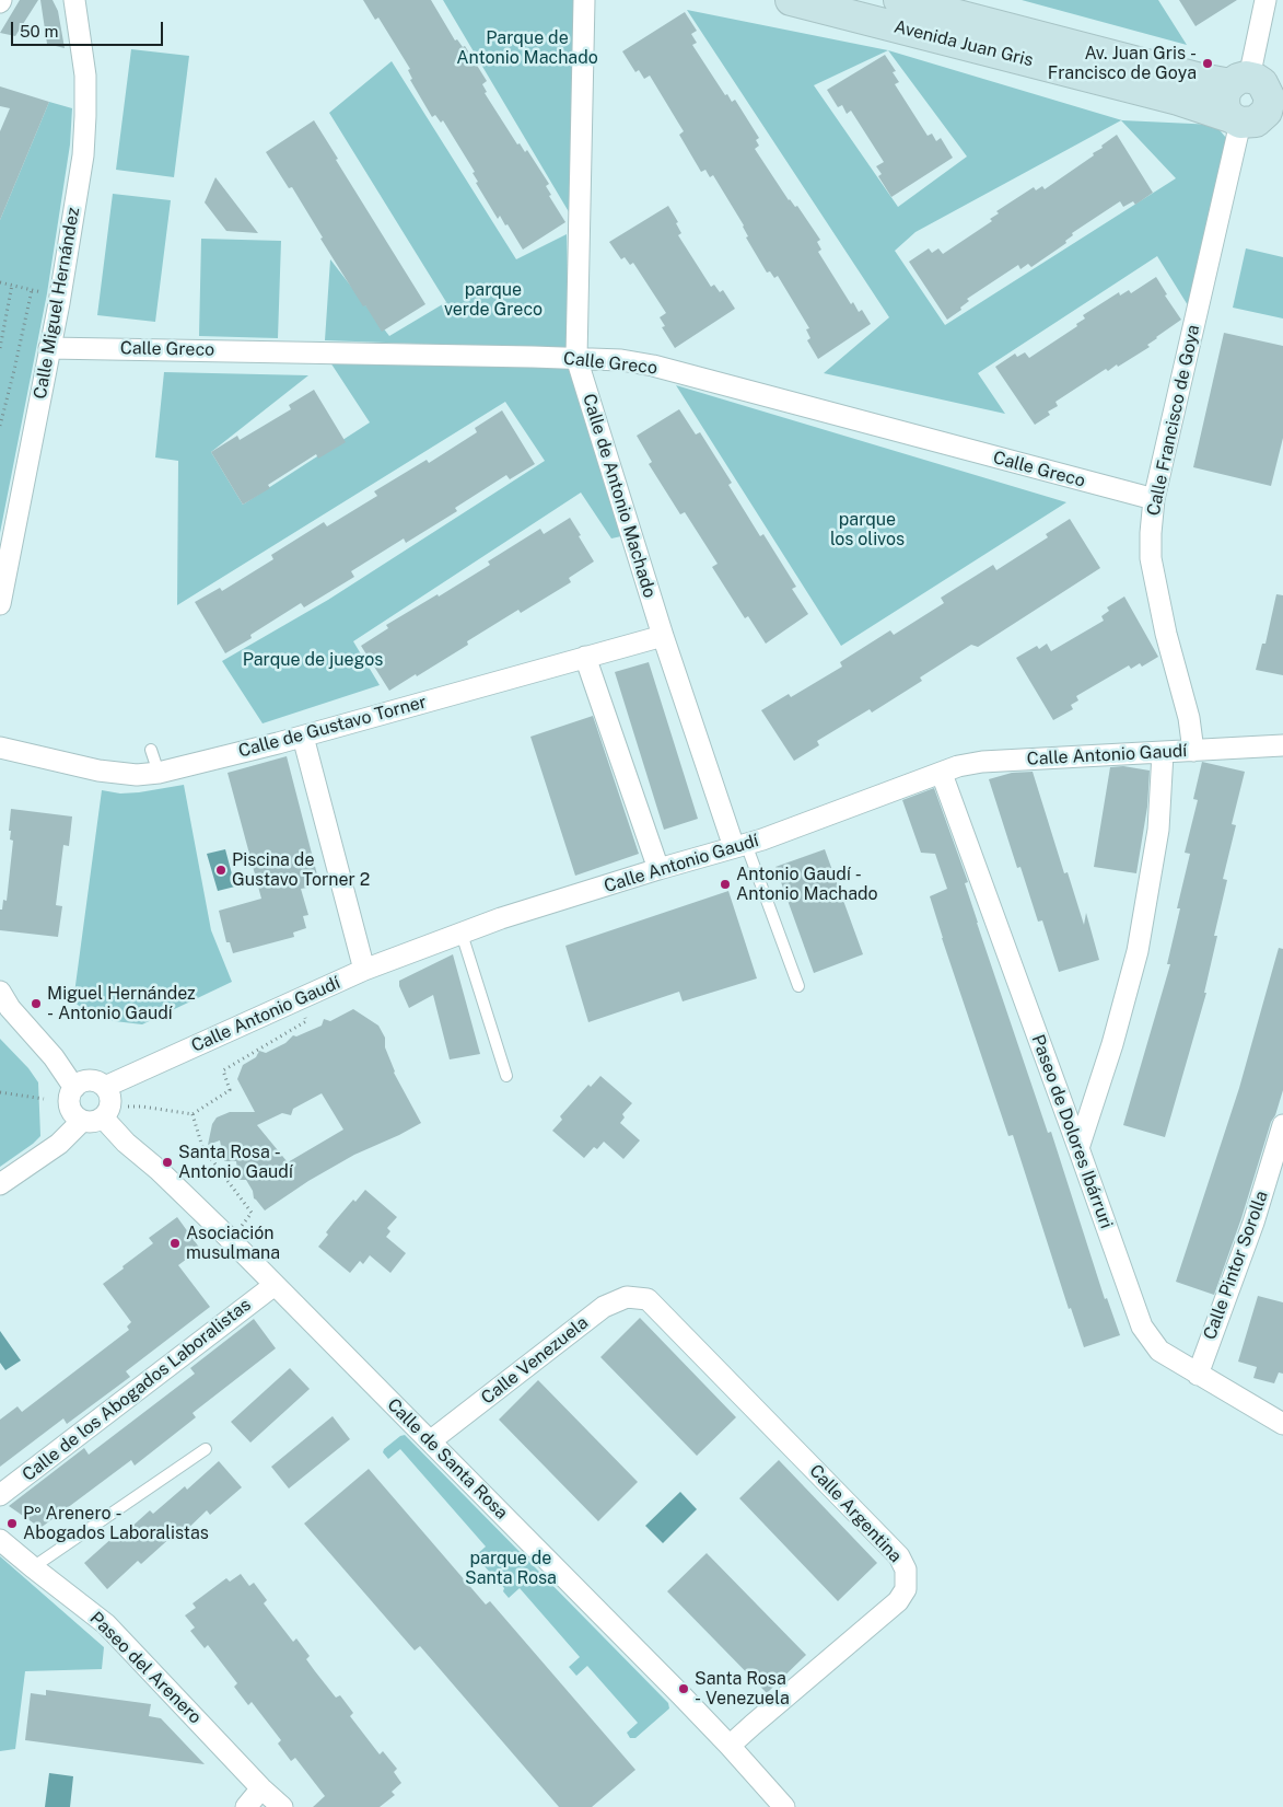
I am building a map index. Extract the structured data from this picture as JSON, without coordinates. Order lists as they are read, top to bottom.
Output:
{
  "streets": {
    "street": [
      "Avenida Juan Gris",
      "Calle Miguel Hernández",
      "Calle Greco",
      "Calle Francisco de Goya",
      "Calle de Antonio Machado",
      "Calle de Gustavo Torner",
      "Calle Antonio Gaudí",
      "Paseo de Dolores Ibárruri",
      "Calle Pintor Sorolla",
      "Calle Venezuela",
      "Calle de los Abogados Laboralistas",
      "Calle de Santa Rosa",
      "Calle Argentina",
      "Paseo del Arenero"
    ]
  },
  "crossings": [
    ["Avenida Juan Gris", "Calle Francisco de Goya"],
    ["Calle Miguel Hernández", "Calle Greco"],
    ["Calle Greco", "Calle Francisco de Goya"],
    ["Calle Greco", "Calle de Antonio Machado"],
    ["Calle Francisco de Goya", "Calle Antonio Gaudí"],
    ["Calle de Antonio Machado", "Calle de Gustavo Torner"],
    ["Calle de Antonio Machado", "Calle Antonio Gaudí"],
    ["Calle Antonio Gaudí", "Paseo de Dolores Ibárruri"],
    ["Calle Antonio Gaudí", "Calle de Santa Rosa"],
    ["Paseo de Dolores Ibárruri", "Calle Pintor Sorolla"],
    ["Calle Venezuela", "Calle de Santa Rosa"],
    ["Calle Venezuela", "Calle Argentina"],
    ["Calle de los Abogados Laboralistas", "Calle de Santa Rosa"],
    ["Calle de Santa Rosa", "Calle Argentina"]
  ],
  "parks": [
    "Parque de Antonio Machado",
    "parque verde Greco",
    "parque los olivos",
    "Parque de juegos",
    "parque de Santa Rosa"
  ],
  "places": [
    "Av. Juan Gris - Francisco de Goya",
    "Piscina de Gustavo Torner 2",
    "Antonio Gaudí - Antonio Machado",
    "Miguel Hernández - Antonio Gaudí",
    "Santa Rosa - Antonio Gaudí",
    "Asociación musulmana",
    "Pº Arenero - Abogados Laboralistas",
    "Santa Rosa - Venezuela"
  ],
  "scale_bar": "50 m"
}
